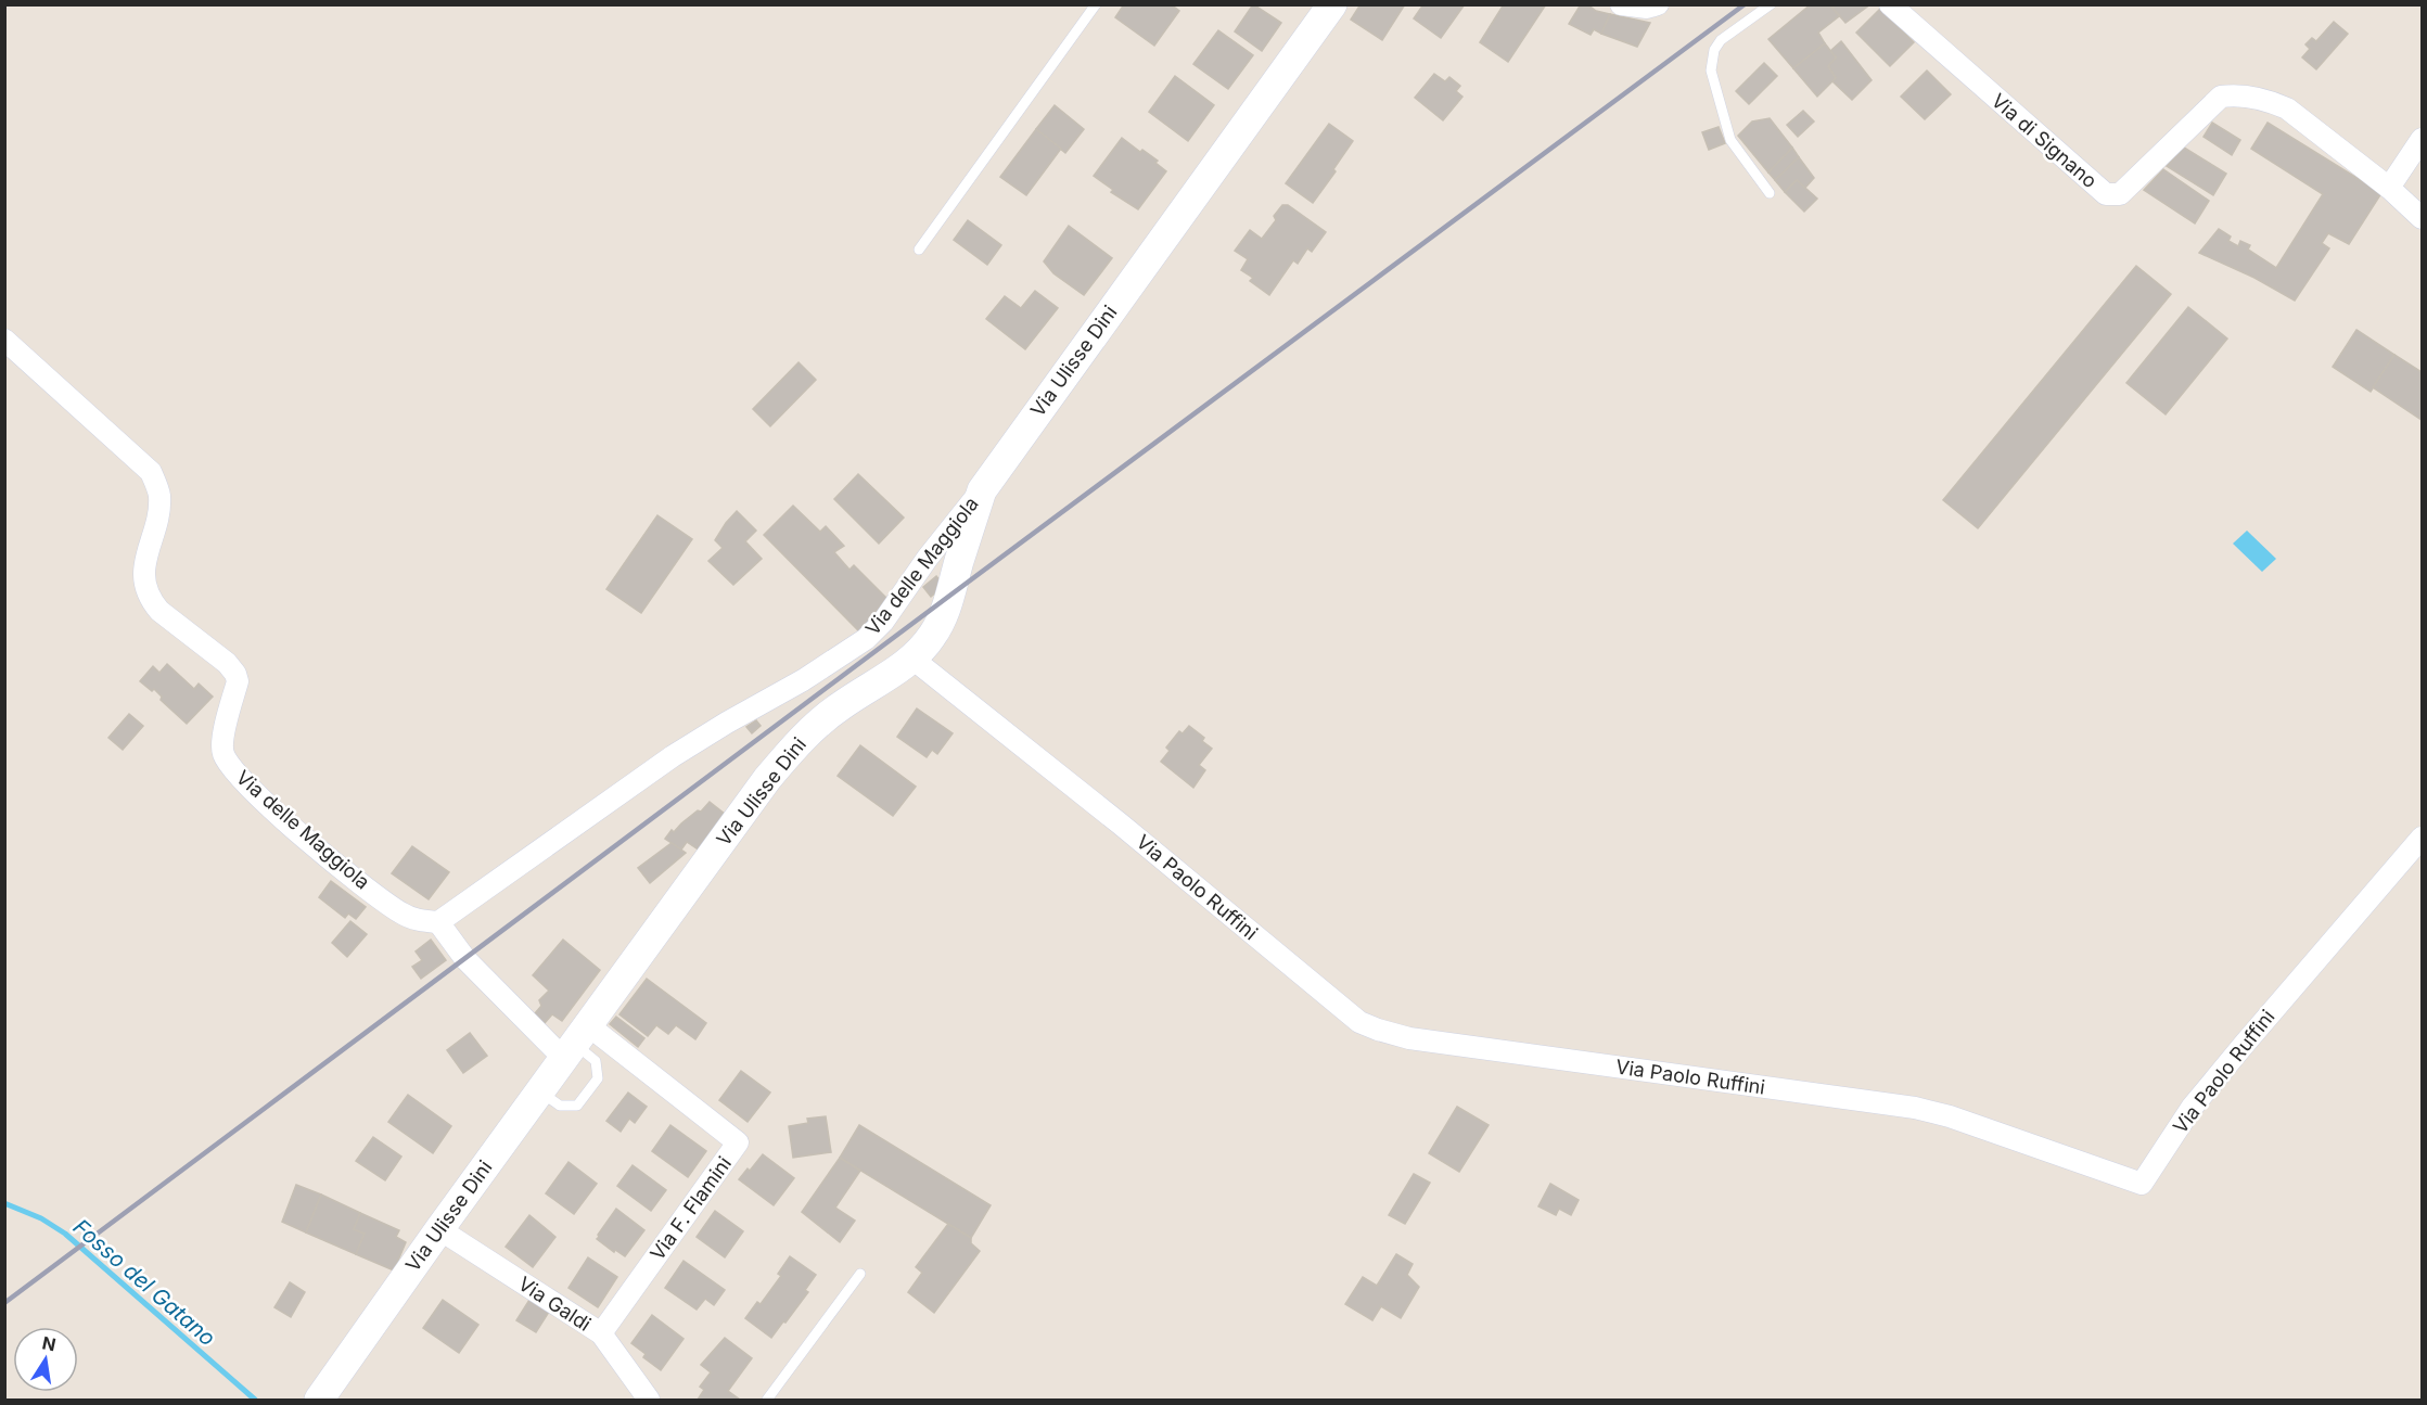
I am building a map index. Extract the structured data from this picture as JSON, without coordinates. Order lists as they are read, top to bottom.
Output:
{
  "streets": {
    "street": [
      "Via di Signano",
      "Via Ulisse Dini",
      "Via delle Maggiola",
      "Via Paolo Ruffini",
      "Via F. Flamini",
      "Via Galdi"
    ]
  },
  "crossings": [
    ["Via Ulisse Dini", "Via delle Maggiola"],
    ["Via Ulisse Dini", "Via Paolo Ruffini"],
    ["Via Ulisse Dini", "Via F. Flamini"],
    ["Via Ulisse Dini", "Via Galdi"],
    ["Via F. Flamini", "Via Galdi"]
  ],
  "water": ["Fosso del Gatano"],
  "north": "top"
}
